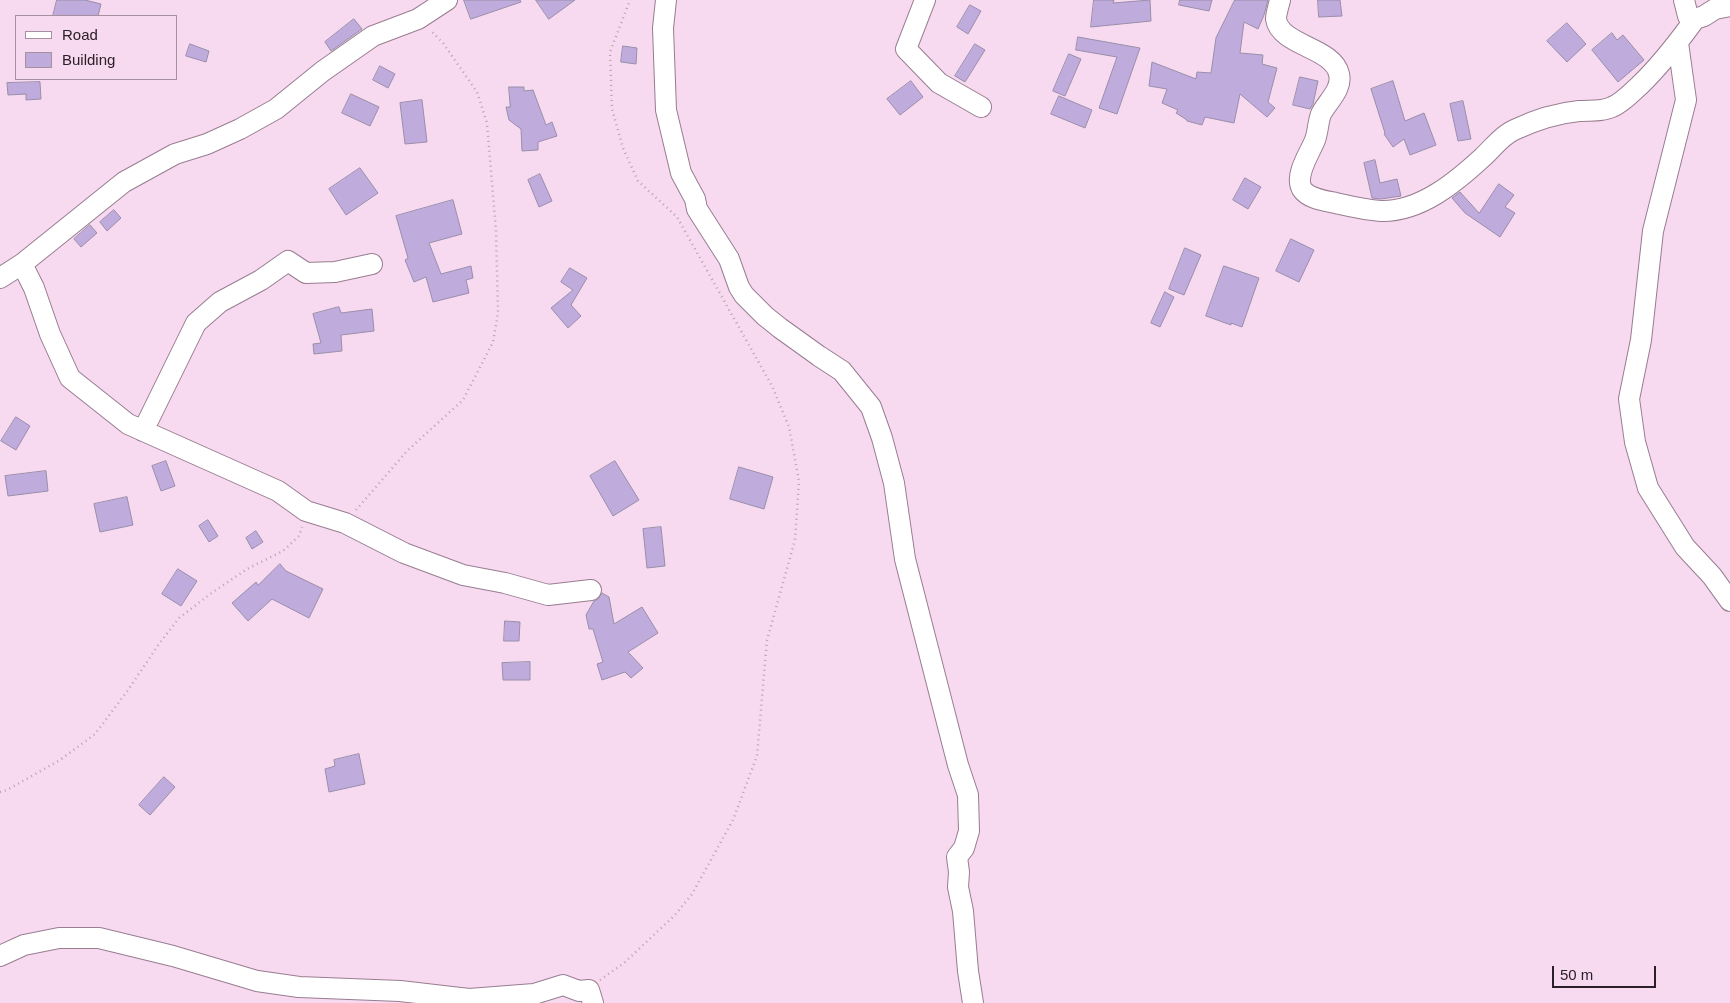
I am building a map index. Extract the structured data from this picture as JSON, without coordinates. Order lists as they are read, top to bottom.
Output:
{
  "legend": ["Road", "Building"],
  "scale_bar": "50 m"
}
